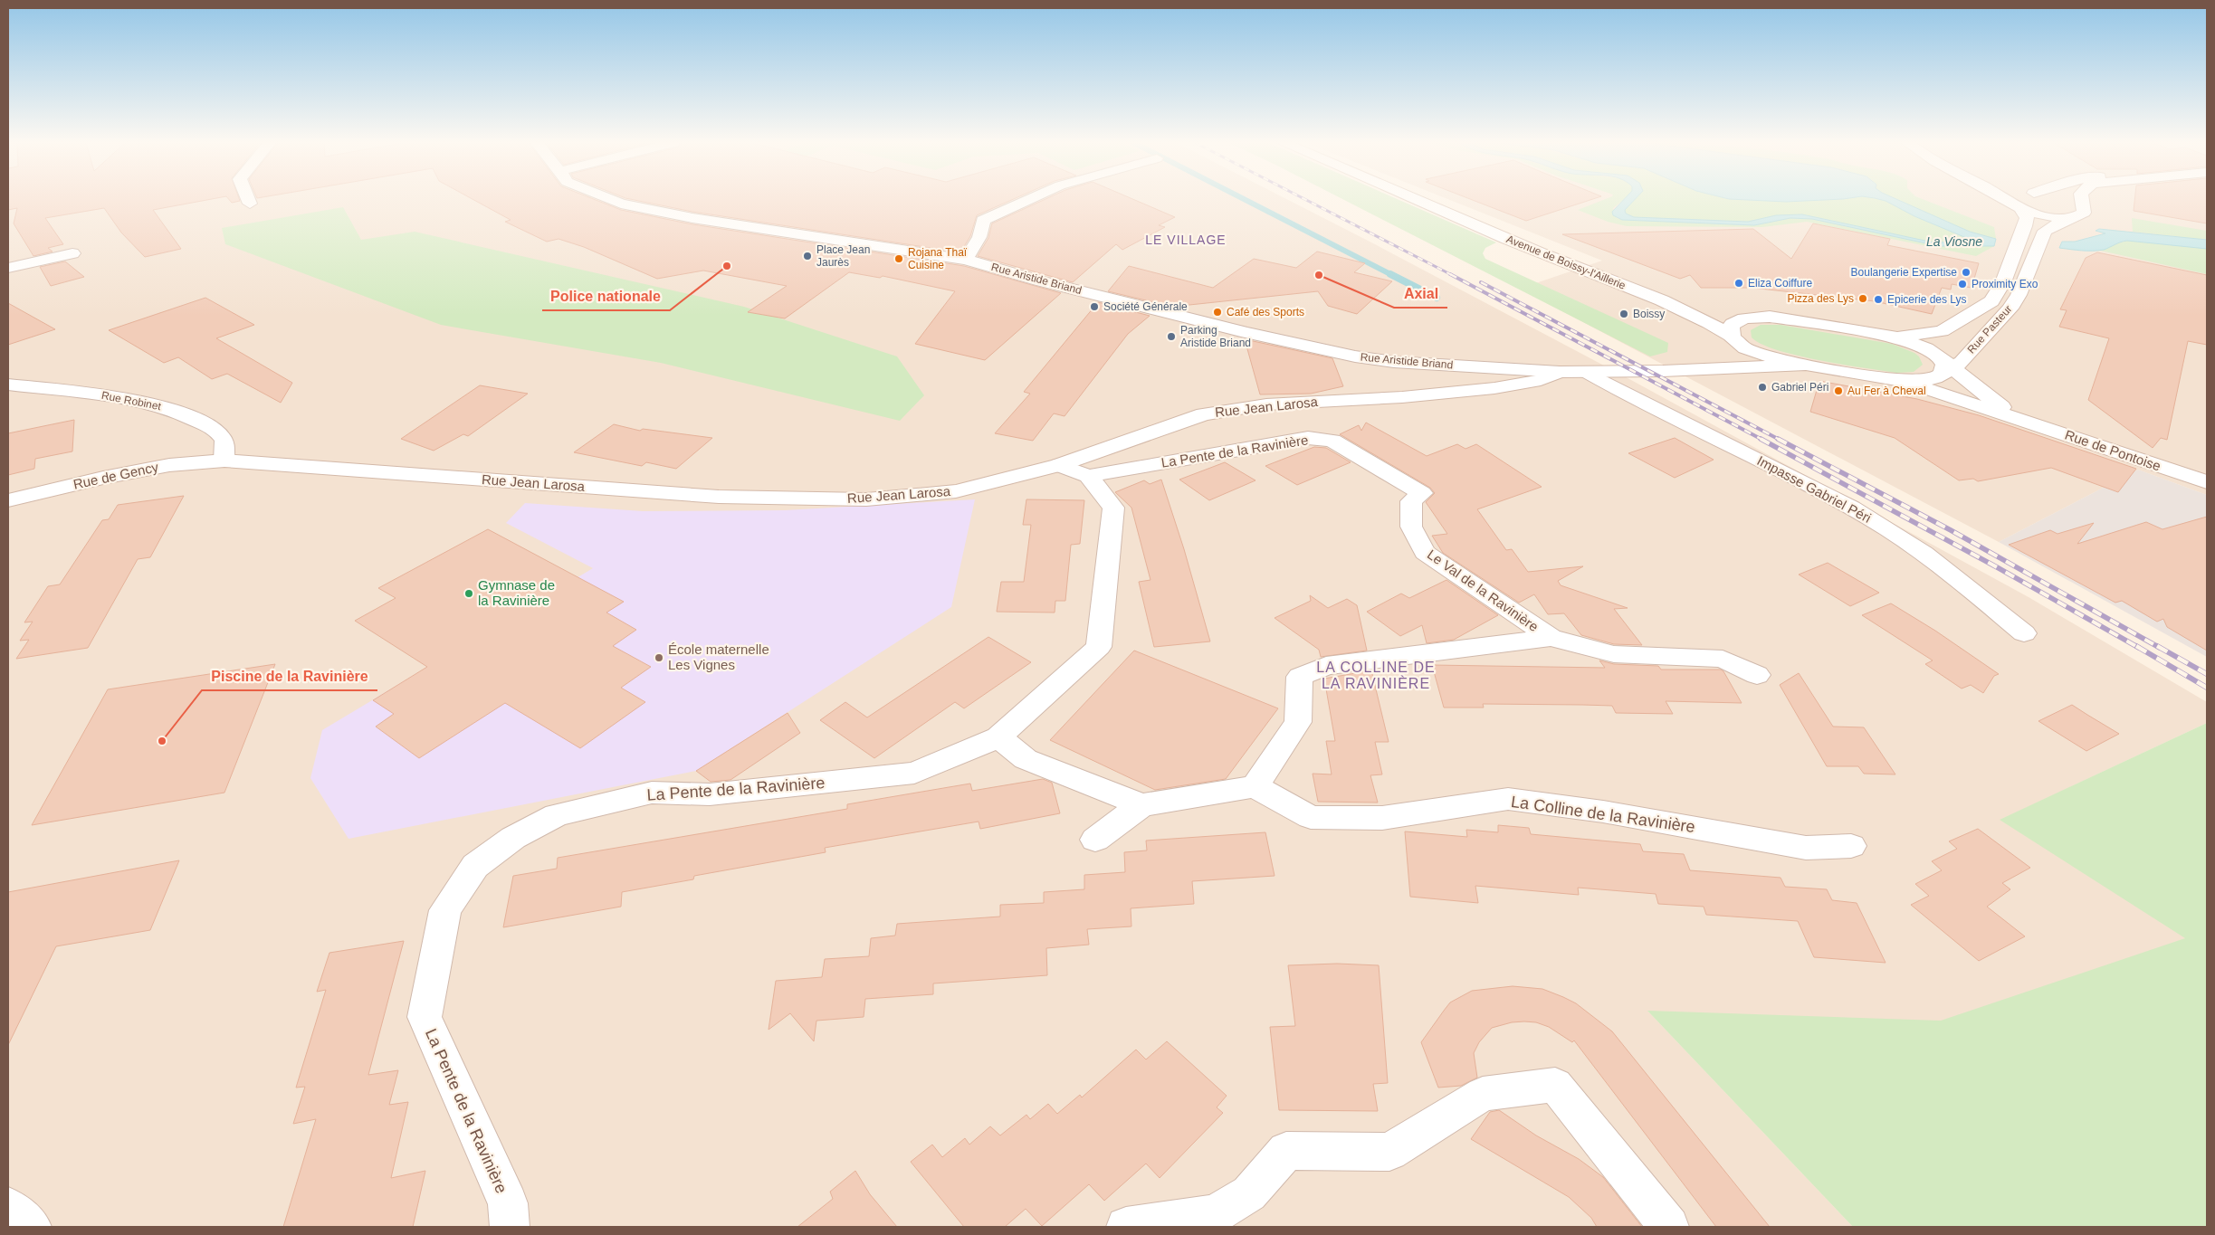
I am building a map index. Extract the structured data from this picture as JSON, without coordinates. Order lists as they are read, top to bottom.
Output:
{
  "streets": {
    "street": [
      "Avenue de Boissy-l'Aillerie",
      "Rue Aristide Briand",
      "Rue Pasteur",
      "Rue Robinet",
      "Rue Jean Larosa",
      "Rue de Pontoise",
      "La Pente de la Ravinière",
      "Rue de Gency",
      "Impasse Gabriel Péri",
      "Le Val de la Ravinière",
      "La Colline de la Ravinière"
    ]
  },
  "crossings": [
    ["Avenue de Boissy-l'Aillerie", "Rue Aristide Briand"],
    ["Rue Aristide Briand", "Rue Jean Larosa"],
    ["Rue Aristide Briand", "Impasse Gabriel Péri"],
    ["Rue Pasteur", "Rue de Pontoise"],
    ["Rue Robinet", "Rue Jean Larosa"],
    ["Rue Robinet", "Rue de Gency"],
    ["Rue Jean Larosa", "Rue de Gency"],
    ["La Pente de la Ravinière", "Le Val de la Ravinière"],
    ["Le Val de la Ravinière", "La Colline de la Ravinière"]
  ],
  "districts": ["LE VILLAGE", "LA COLLINE DE LA RAVINIÈRE"],
  "water": ["La Viosne"],
  "places": [
    "Place Jean Jaurès",
    "Rojana Thaï Cuisine",
    "Police nationale",
    "Boulangerie Expertise",
    "Axial",
    "Eliza Coiffure",
    "Proximity Exo",
    "Pizza des Lys",
    "Epicerie des Lys",
    "Société Générale",
    "Café des Sports",
    "Boissy",
    "Parking Aristide Briand",
    "Gabriel Péri",
    "Au Fer à Cheval",
    "Gymnase de la Ravinière",
    "École maternelle Les Vignes",
    "Piscine de la Ravinière"
  ]
}
